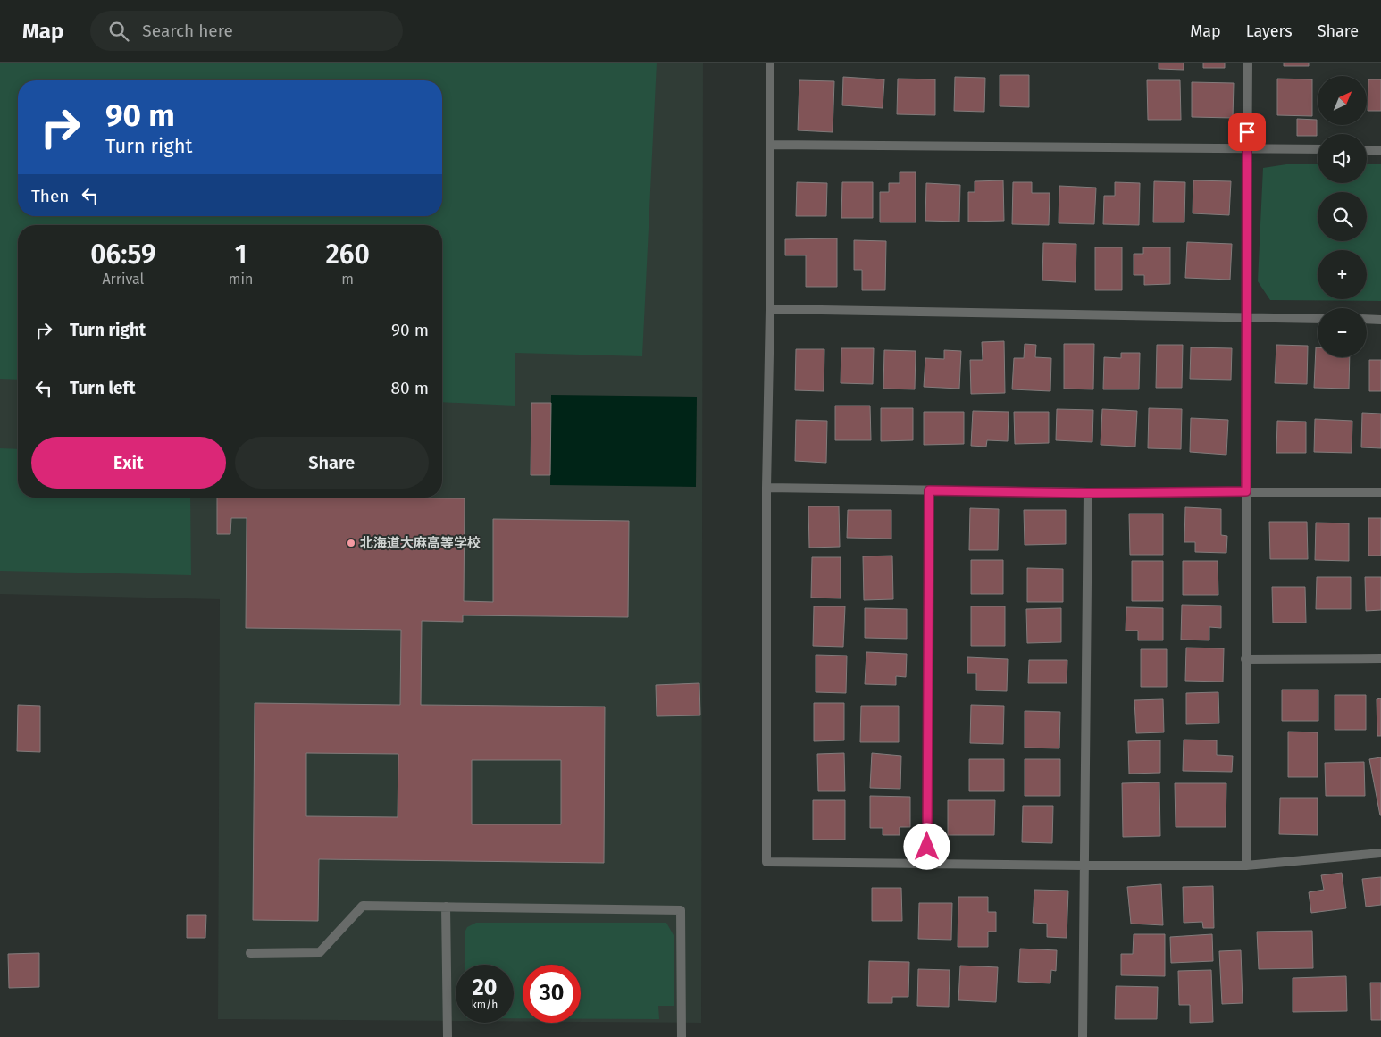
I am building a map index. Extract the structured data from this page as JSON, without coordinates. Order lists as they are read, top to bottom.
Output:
{
  "places": ["北海道大麻高等学校"],
  "north": "top right",
  "page": {
    "header": "Map",
    "search": "Search here",
    "nav": ["Map", "Layers", "Share"],
    "map_buttons": ["+", "−"],
    "turn": ["90 m", "Turn right"],
    "then": "Then",
    "eta": [
      "06:59",
      "Arrival",
      "1",
      "min",
      "260",
      "m"
    ],
    "list": [
      {
        "name": "Turn right",
        "value": "90 m"
      },
      {
        "name": "Turn left",
        "value": "80 m"
      }
    ],
    "buttons": ["Exit", "Share"],
    "speed": "20 km/h",
    "limit": "30"
  }
}
